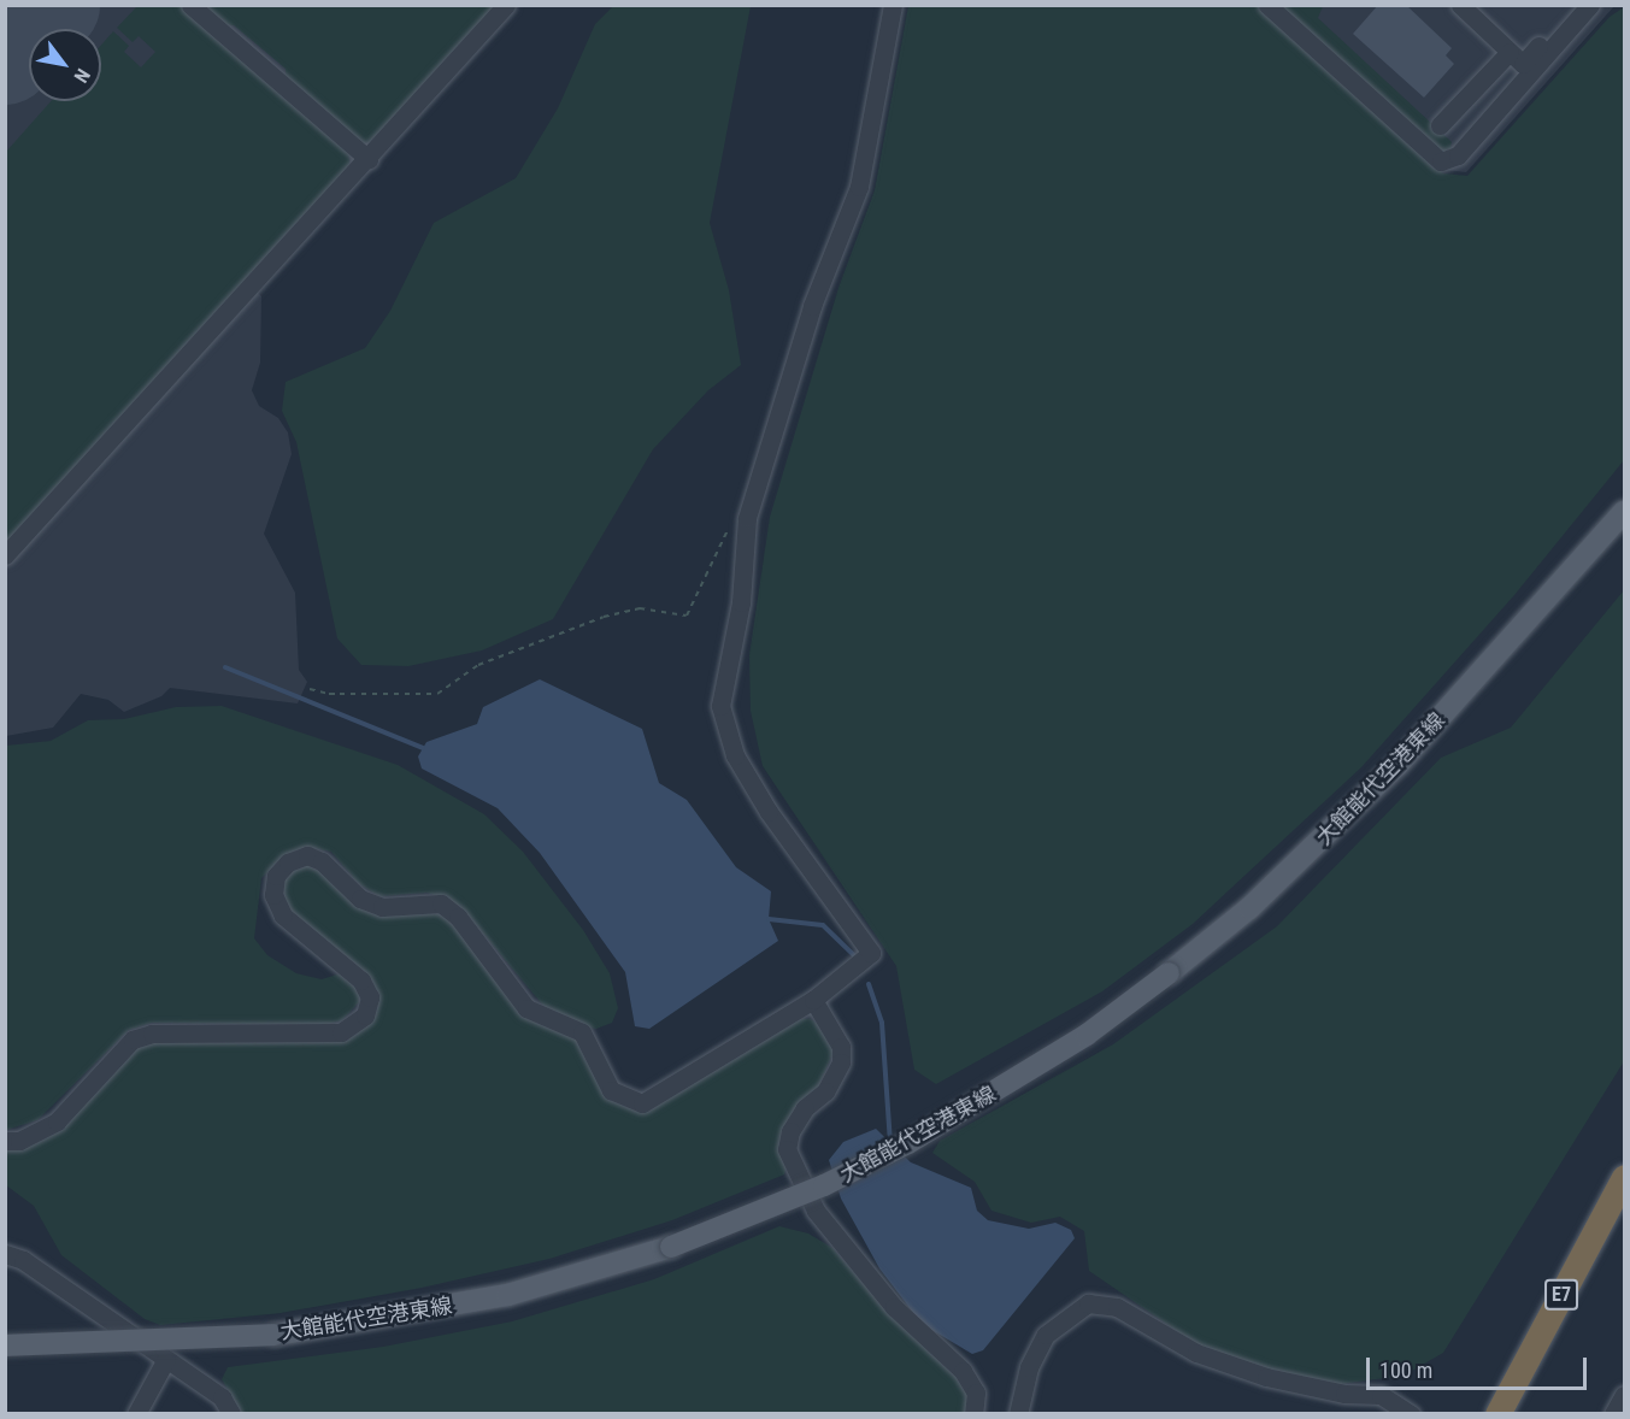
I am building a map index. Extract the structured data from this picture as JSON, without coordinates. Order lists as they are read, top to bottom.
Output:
{
  "streets": {
    "highway": ["E7"],
    "main road": ["大館能代空港東線"]
  },
  "scale_bar": "100 m",
  "north": "bottom right"
}
